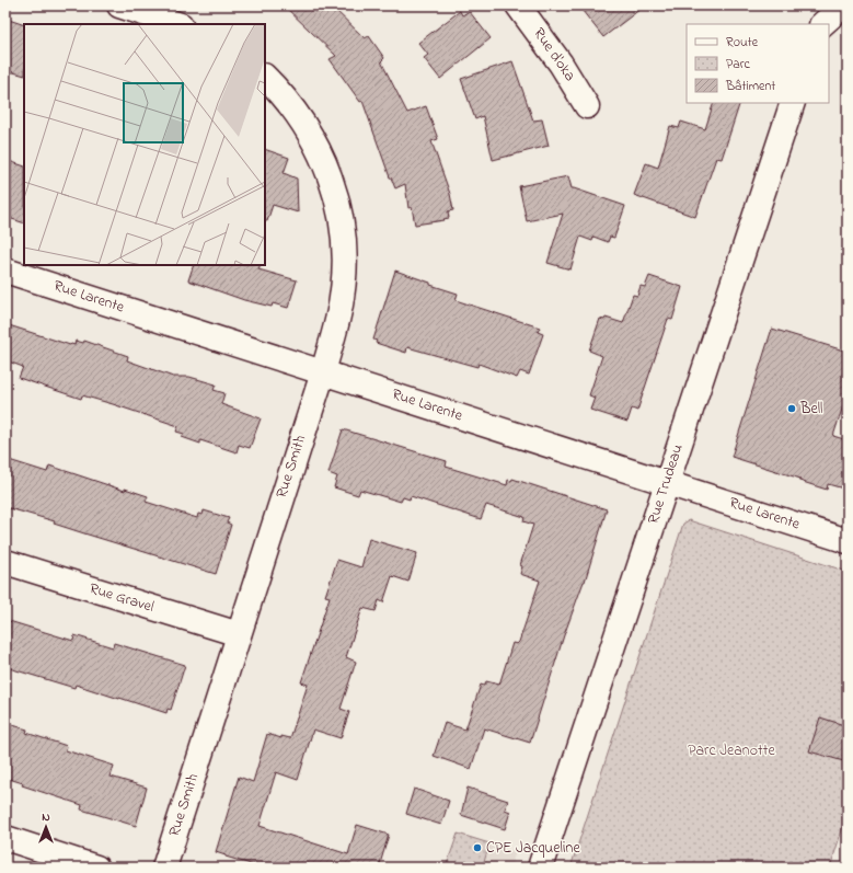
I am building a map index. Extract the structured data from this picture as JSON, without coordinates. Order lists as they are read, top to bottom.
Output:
{
  "streets": {
    "street": [
      "Rue d'oka",
      "Rue Larente",
      "Rue Smith",
      "Rue Trudeau",
      "Rue Gravel"
    ]
  },
  "crossings": [
    ["Rue Larente", "Rue Smith"],
    ["Rue Larente", "Rue Trudeau"],
    ["Rue Smith", "Rue Gravel"]
  ],
  "parks": ["Parc Jeanotte"],
  "places": ["Bell", "CPE Jacqueline"],
  "legend": ["Route", "Parc", "Bâtiment"],
  "north": "top"
}
